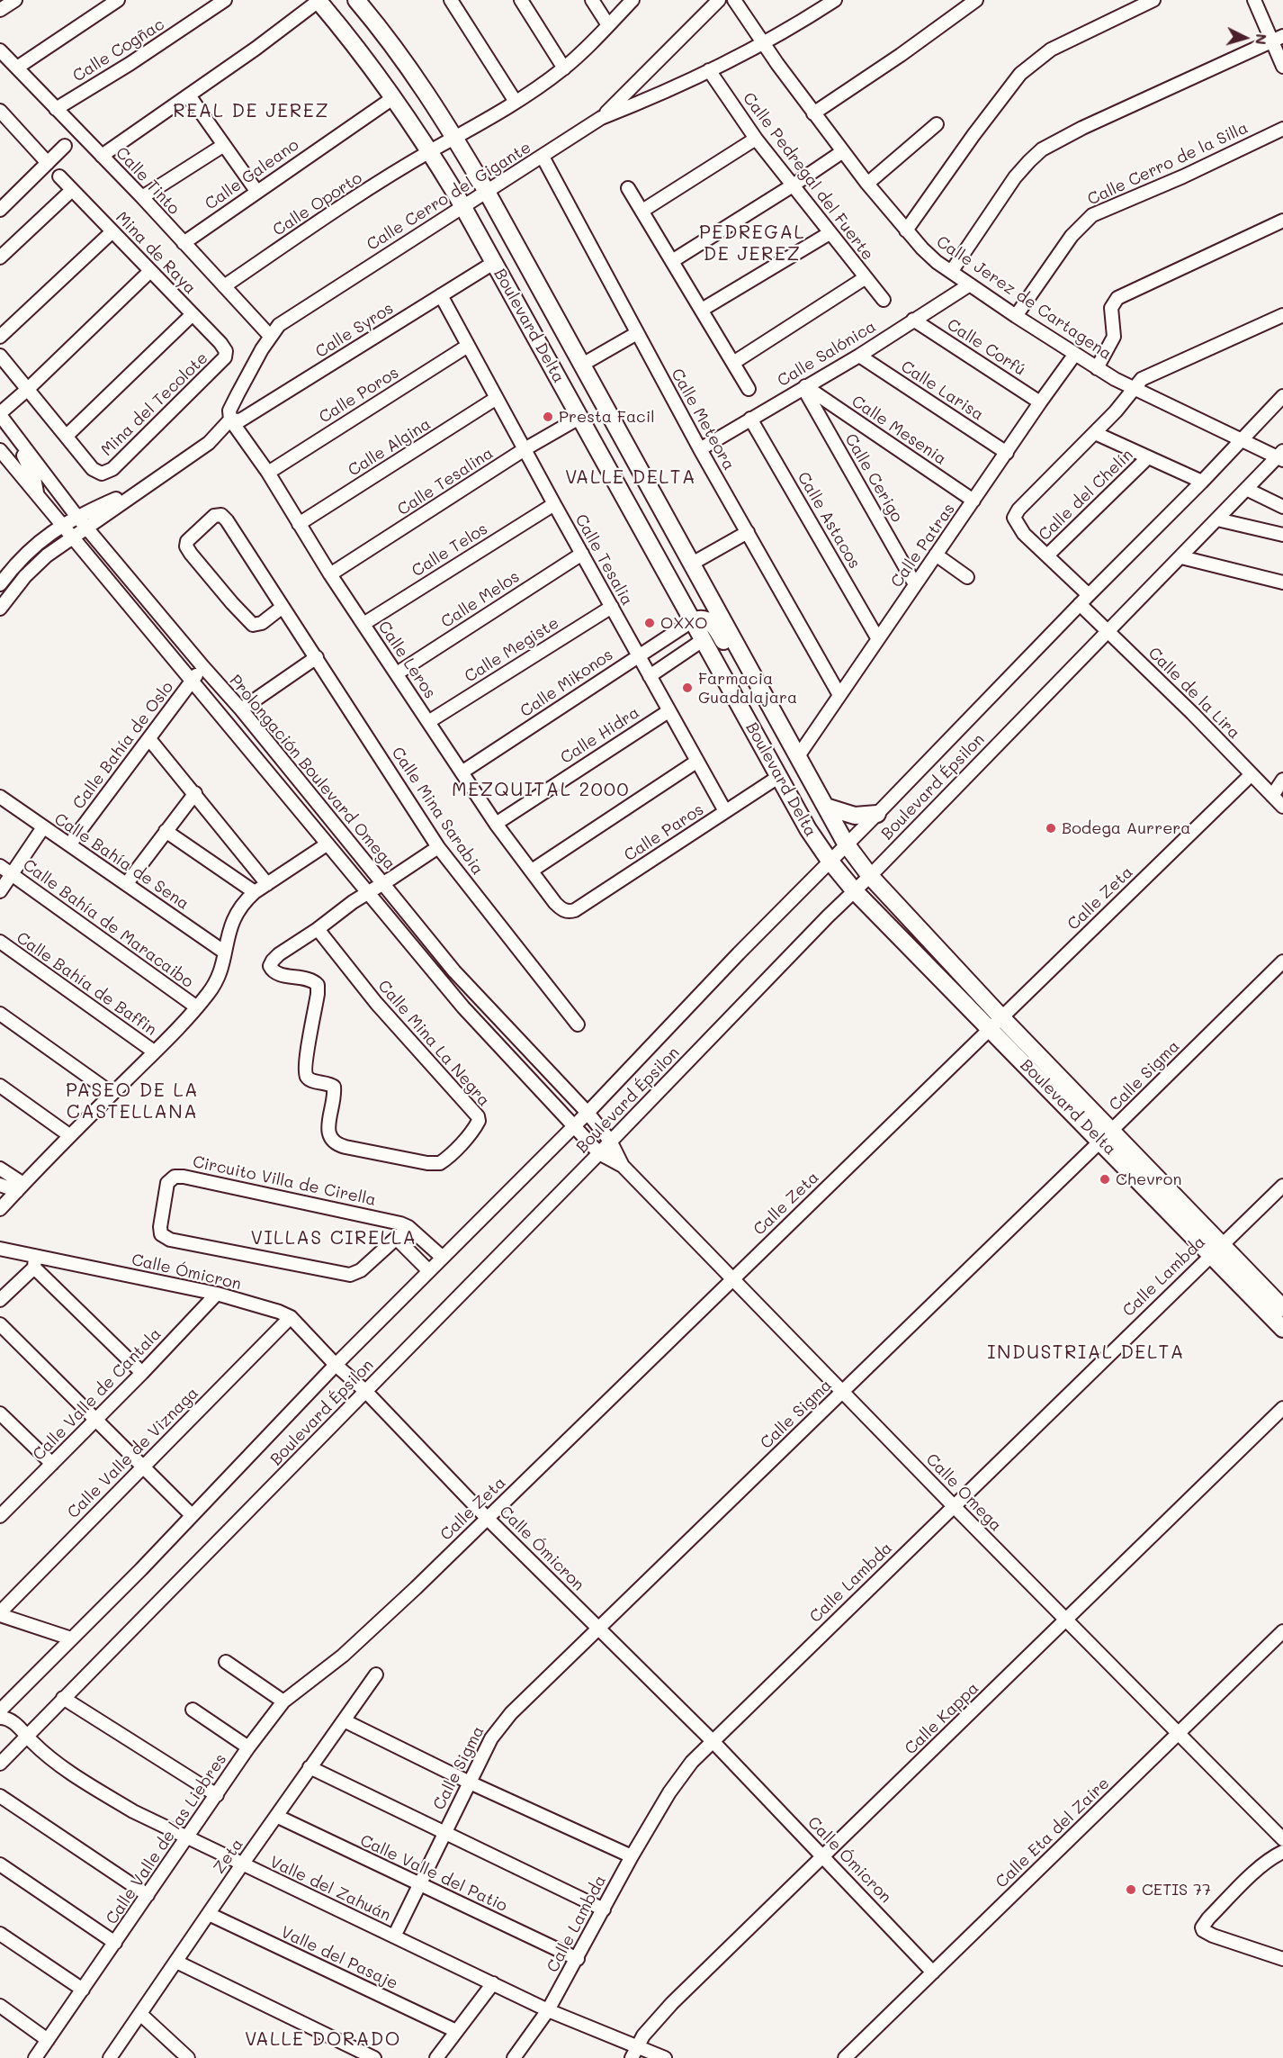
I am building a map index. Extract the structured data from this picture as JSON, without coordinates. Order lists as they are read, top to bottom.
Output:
{
  "streets": {
    "main road": ["Boulevard Delta"],
    "street": [
      "Calle Cogñac",
      "Calle Cerro de la Silla",
      "Calle Galeano",
      "Calle Pedregal del Fuerte",
      "Calle Tinto",
      "Calle Cerro del Gigante",
      "Calle Oporto",
      "Mina de Raya",
      "Calle Jerez de Cartagena",
      "Calle Syros",
      "Calle Corfú",
      "Calle Salónica",
      "Calle Larisa",
      "Calle Poros",
      "Mina del Tecolote",
      "Calle Meteora",
      "Calle Mesenia",
      "Calle Algina",
      "Calle Cerigo",
      "Calle Tesalina",
      "Calle del Chelín",
      "Calle Astacos",
      "Calle Patras",
      "Calle Telos",
      "Calle Tesalia",
      "Calle Melos",
      "Calle Megiste",
      "Calle Leros",
      "Calle Mikonos",
      "Calle de la Lira",
      "Calle Hidra",
      "Calle Bahía de Oslo",
      "Prolongación Boulevard Omega",
      "Boulevard Épsilon",
      "Calle Mina Sarabia",
      "Calle Paros",
      "Calle Bahía de Sena",
      "Calle Zeta",
      "Calle Bahía de Maracaibo",
      "Calle Bahía de Baffin",
      "Calle Mina La Negra",
      "Calle Sigma",
      "Circuito Villa de Cirella",
      "Calle Ómicron",
      "Calle Lambda",
      "Calle Valle de Cantala",
      "Calle Valle de Viznaga",
      "Calle Omega",
      "Calle Kappa",
      "Calle Eta del Zaire",
      "Calle Valle de las Liebres",
      "Zeta",
      "Calle Valle del Patio",
      "Valle del Zahuán",
      "Valle del Pasaje"
    ]
  },
  "crossings": [
    ["Calle Cogñac", "Calle Tinto"],
    ["Calle Cerro de la Silla", "Calle Jerez de Cartagena"],
    ["Calle Galeano", "Calle Tinto"],
    ["Calle Galeano", "Boulevard Delta"],
    ["Calle Pedregal del Fuerte", "Calle Cerro del Gigante"],
    ["Calle Tinto", "Calle Cerro del Gigante"],
    ["Calle Tinto", "Calle Oporto"],
    ["Calle Cerro del Gigante", "Calle Jerez de Cartagena"],
    ["Calle Cerro del Gigante", "Boulevard Delta"],
    ["Calle Cerro del Gigante", "Calle Syros"],
    ["Calle Cerro del Gigante", "Calle Meteora"],
    ["Calle Cerro del Gigante", "Calle Leros"],
    ["Calle Cerro del Gigante", "Prolongación Boulevard Omega"],
    ["Calle Oporto", "Boulevard Delta"],
    ["Mina de Raya", "Mina del Tecolote"],
    ["Calle Jerez de Cartagena", "Calle Salónica"],
    ["Calle Jerez de Cartagena", "Calle Patras"],
    ["Calle Jerez de Cartagena", "Boulevard Épsilon"],
    ["Boulevard Delta", "Calle Syros"],
    ["Boulevard Delta", "Calle Tesalina"],
    ["Boulevard Delta", "Calle Patras"],
    ["Boulevard Delta", "Calle Mikonos"],
    ["Boulevard Delta", "Boulevard Épsilon"],
    ["Boulevard Delta", "Calle Paros"],
    ["Boulevard Delta", "Calle Zeta"],
    ["Boulevard Delta", "Calle Sigma"],
    ["Boulevard Delta", "Calle Lambda"],
    ["Calle Syros", "Calle Tesalia"],
    ["Calle Syros", "Calle Leros"],
    ["Calle Corfú", "Calle Salónica"],
    ["Calle Corfú", "Calle Patras"],
    ["Calle Salónica", "Calle Larisa"],
    ["Calle Salónica", "Calle Meteora"],
    ["Calle Salónica", "Calle Mesenia"],
    ["Calle Salónica", "Calle Cerigo"],
    ["Calle Salónica", "Calle Astacos"],
    ["Calle Larisa", "Calle Patras"],
    ["Calle Poros", "Calle Tesalia"],
    ["Calle Poros", "Calle Leros"],
    ["Calle Meteora", "Calle Patras"],
    ["Calle Mesenia", "Calle Cerigo"],
    ["Calle Mesenia", "Calle Patras"],
    ["Calle Algina", "Calle Tesalia"],
    ["Calle Algina", "Calle Leros"],
    ["Calle Cerigo", "Calle Patras"],
    ["Calle Tesalina", "Calle Tesalia"],
    ["Calle Tesalina", "Calle Leros"],
    ["Calle del Chelín", "Calle de la Lira"],
    ["Calle Astacos", "Calle Patras"],
    ["Calle Telos", "Calle Tesalia"],
    ["Calle Telos", "Calle Leros"],
    ["Calle Tesalia", "Calle Melos"],
    ["Calle Tesalia", "Calle Megiste"],
    ["Calle Tesalia", "Calle Mikonos"],
    ["Calle Tesalia", "Calle Hidra"],
    ["Calle Tesalia", "Calle Paros"],
    ["Calle Melos", "Calle Leros"],
    ["Calle Megiste", "Calle Leros"],
    ["Calle Leros", "Calle Mikonos"],
    ["Calle Leros", "Calle Hidra"],
    ["Calle Leros", "Calle Paros"],
    ["Calle de la Lira", "Boulevard Épsilon"],
    ["Calle de la Lira", "Calle Zeta"],
    ["Calle Bahía de Oslo", "Prolongación Boulevard Omega"],
    ["Calle Bahía de Oslo", "Calle Bahía de Sena"],
    ["Prolongación Boulevard Omega", "Boulevard Épsilon"],
    ["Prolongación Boulevard Omega", "Calle Mina La Negra"],
    ["Prolongación Boulevard Omega", "Calle Omega"],
    ["Boulevard Épsilon", "Circuito Villa de Cirella"],
    ["Boulevard Épsilon", "Calle Ómicron"],
    ["Boulevard Épsilon", "Calle Omega"],
    ["Boulevard Épsilon", "Valle del Zahuán"],
    ["Calle Mina Sarabia", "Calle Mina La Negra"],
    ["Calle Zeta", "Calle Ómicron"],
    ["Calle Zeta", "Calle Omega"],
    ["Calle Zeta", "Calle Valle de las Liebres"],
    ["Calle Sigma", "Calle Ómicron"],
    ["Calle Sigma", "Calle Omega"],
    ["Calle Sigma", "Calle Valle del Patio"],
    ["Calle Sigma", "Valle del Zahuán"],
    ["Calle Ómicron", "Calle Lambda"],
    ["Calle Ómicron", "Calle Valle de Cantala"],
    ["Calle Ómicron", "Calle Valle de Viznaga"],
    ["Calle Ómicron", "Calle Kappa"],
    ["Calle Ómicron", "Calle Eta del Zaire"],
    ["Calle Lambda", "Calle Omega"],
    ["Calle Lambda", "Calle Valle del Patio"],
    ["Calle Lambda", "Valle del Zahuán"],
    ["Calle Omega", "Calle Kappa"],
    ["Calle Omega", "Calle Eta del Zaire"],
    ["Calle Kappa", "Valle del Zahuán"],
    ["Calle Valle de las Liebres", "Valle del Zahuán"],
    ["Zeta", "Calle Valle del Patio"],
    ["Zeta", "Valle del Zahuán"],
    ["Zeta", "Valle del Pasaje"]
  ],
  "districts": [
    "REAL DE JEREZ",
    "PEDREGAL DE JEREZ",
    "VALLE DELTA",
    "MEZQUITAL 2000",
    "PASEO DE LA CASTELLANA",
    "VILLAS CIRELLA",
    "INDUSTRIAL DELTA",
    "VALLE DORADO"
  ],
  "places": [
    "Presta Facil",
    "OXXO",
    "Farmacia Guadalajara",
    "Bodega Aurrera",
    "Chevron",
    "CETIS 77"
  ],
  "north": "right"
}
